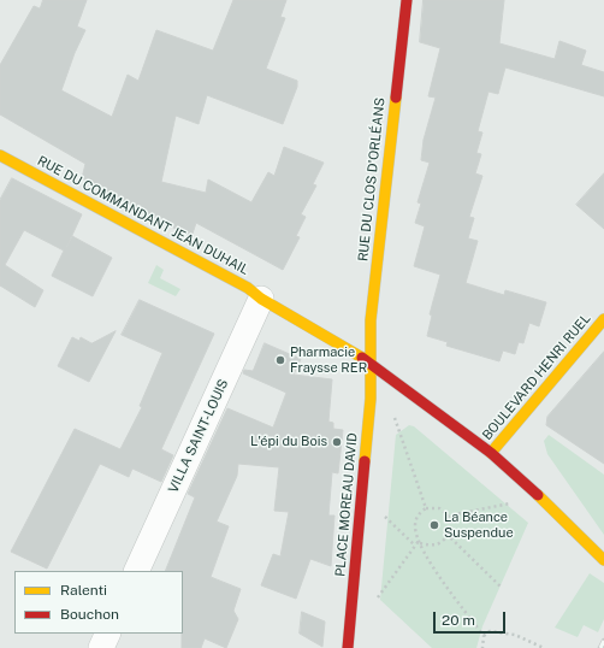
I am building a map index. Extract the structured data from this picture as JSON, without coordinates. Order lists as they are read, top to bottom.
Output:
{
  "streets": {
    "street": [
      "RUE DU CLOS D'ORLÉANS",
      "RUE DU COMMANDANT JEAN DUHAIL",
      "BOULEVARD HENRI RUEL",
      "VILLA SAINT-LOUIS",
      "PLACE MOREAU DAVID"
    ]
  },
  "crossings": [
    ["RUE DU CLOS D'ORLÉANS", "RUE DU COMMANDANT JEAN DUHAIL"],
    ["RUE DU CLOS D'ORLÉANS", "PLACE MOREAU DAVID"],
    ["RUE DU COMMANDANT JEAN DUHAIL", "BOULEVARD HENRI RUEL"],
    ["RUE DU COMMANDANT JEAN DUHAIL", "VILLA SAINT-LOUIS"],
    ["RUE DU COMMANDANT JEAN DUHAIL", "PLACE MOREAU DAVID"]
  ],
  "places": ["Pharmacie Fraysse RER", "L'épi du Bois", "La Béance Suspendue"],
  "legend": ["Ralenti", "Bouchon"],
  "scale_bar": "20 m"
}
